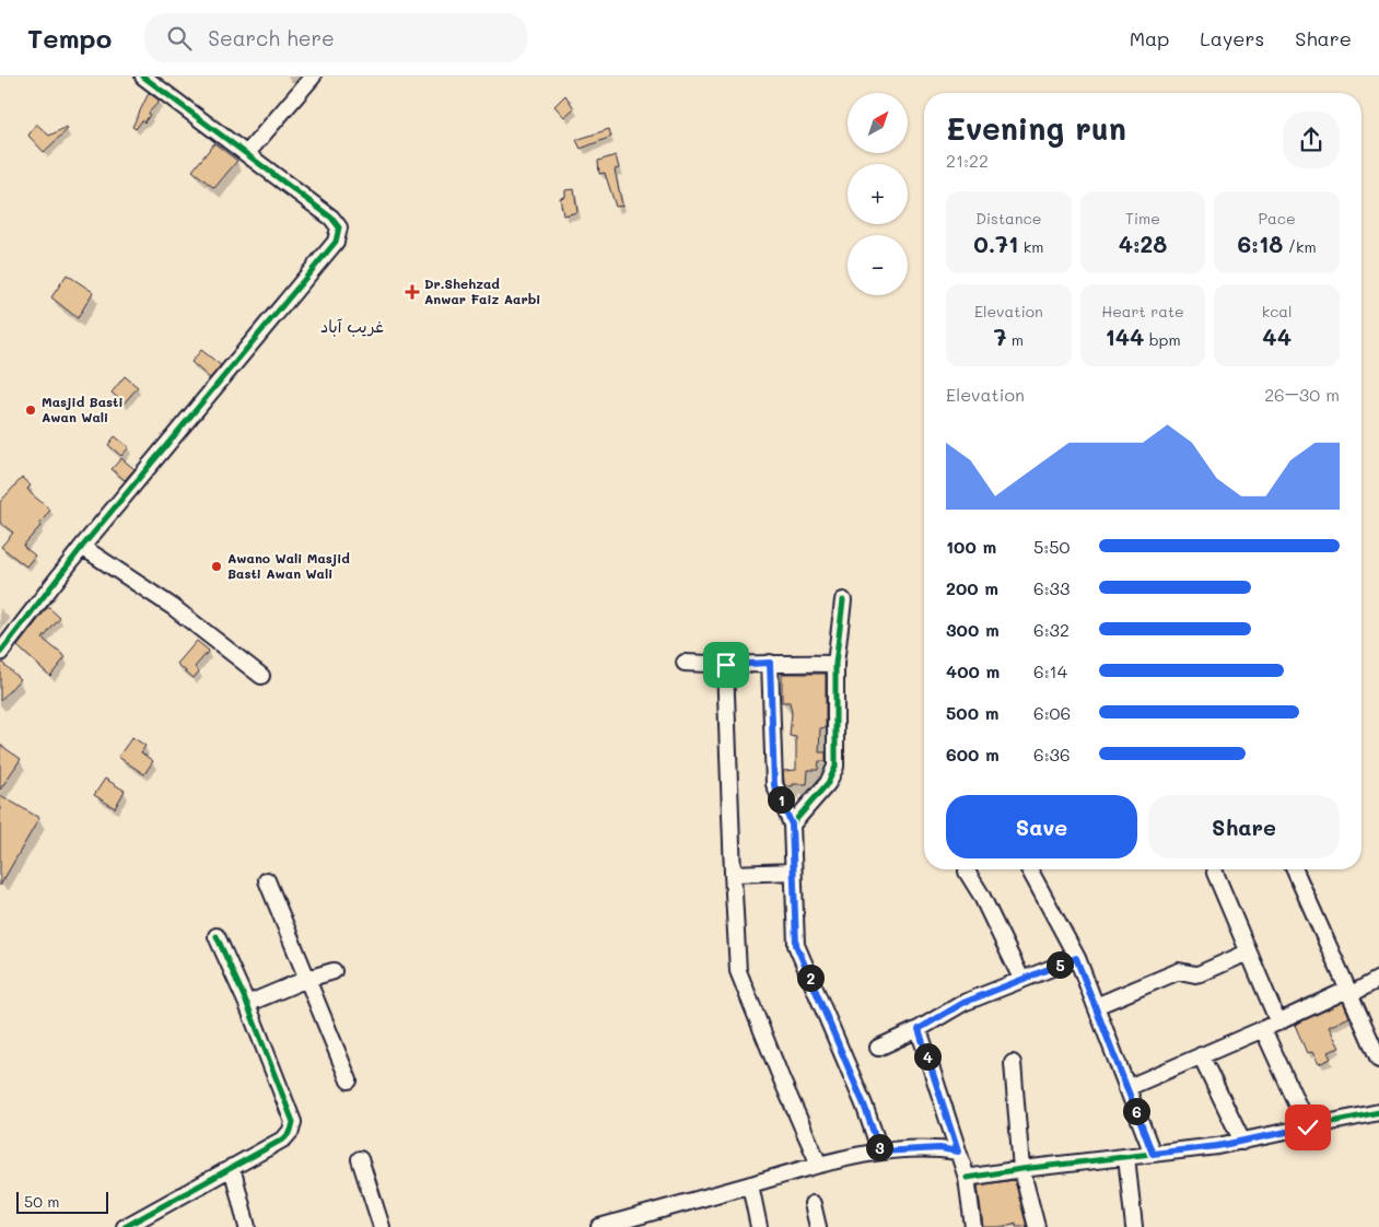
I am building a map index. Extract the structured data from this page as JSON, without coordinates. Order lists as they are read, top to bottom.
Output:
{
  "districts": ["غریب آباد"],
  "places": {
    "health": ["Dr.Shehzad Anwar Faiz Aarbi"],
    "other": ["Masjid Basti Awan Wali", "Awano Wali Masjid Basti Awan Wali"]
  },
  "scale_bar": "50 m",
  "north": "top right",
  "page": {
    "header": "Tempo",
    "search": "Search here",
    "nav": ["Map", "Layers", "Share"],
    "map_buttons": ["+", "−"],
    "heading": ["Evening run", "21:22"],
    "stats": [
      ["Distance", "0.71 km"],
      ["Time", "4:28"],
      ["Pace", "6:18 /km"],
      ["Elevation", "7 m"],
      ["Heart rate", "144 bpm"],
      ["kcal", "44"]
    ],
    "chart": ["Elevation", "26–30 m"],
    "list": [
      {
        "name": "100 m",
        "note": "5:50"
      },
      {
        "name": "200 m",
        "note": "6:33"
      },
      {
        "name": "300 m",
        "note": "6:32"
      },
      {
        "name": "400 m",
        "note": "6:14"
      },
      {
        "name": "500 m",
        "note": "6:06"
      },
      {
        "name": "600 m",
        "note": "6:36"
      }
    ],
    "buttons": ["Save", "Share"],
    "pins": [
      "1",
      "5",
      "2",
      "4",
      "6",
      "3"
    ],
    "scale": "50 m"
  }
}
